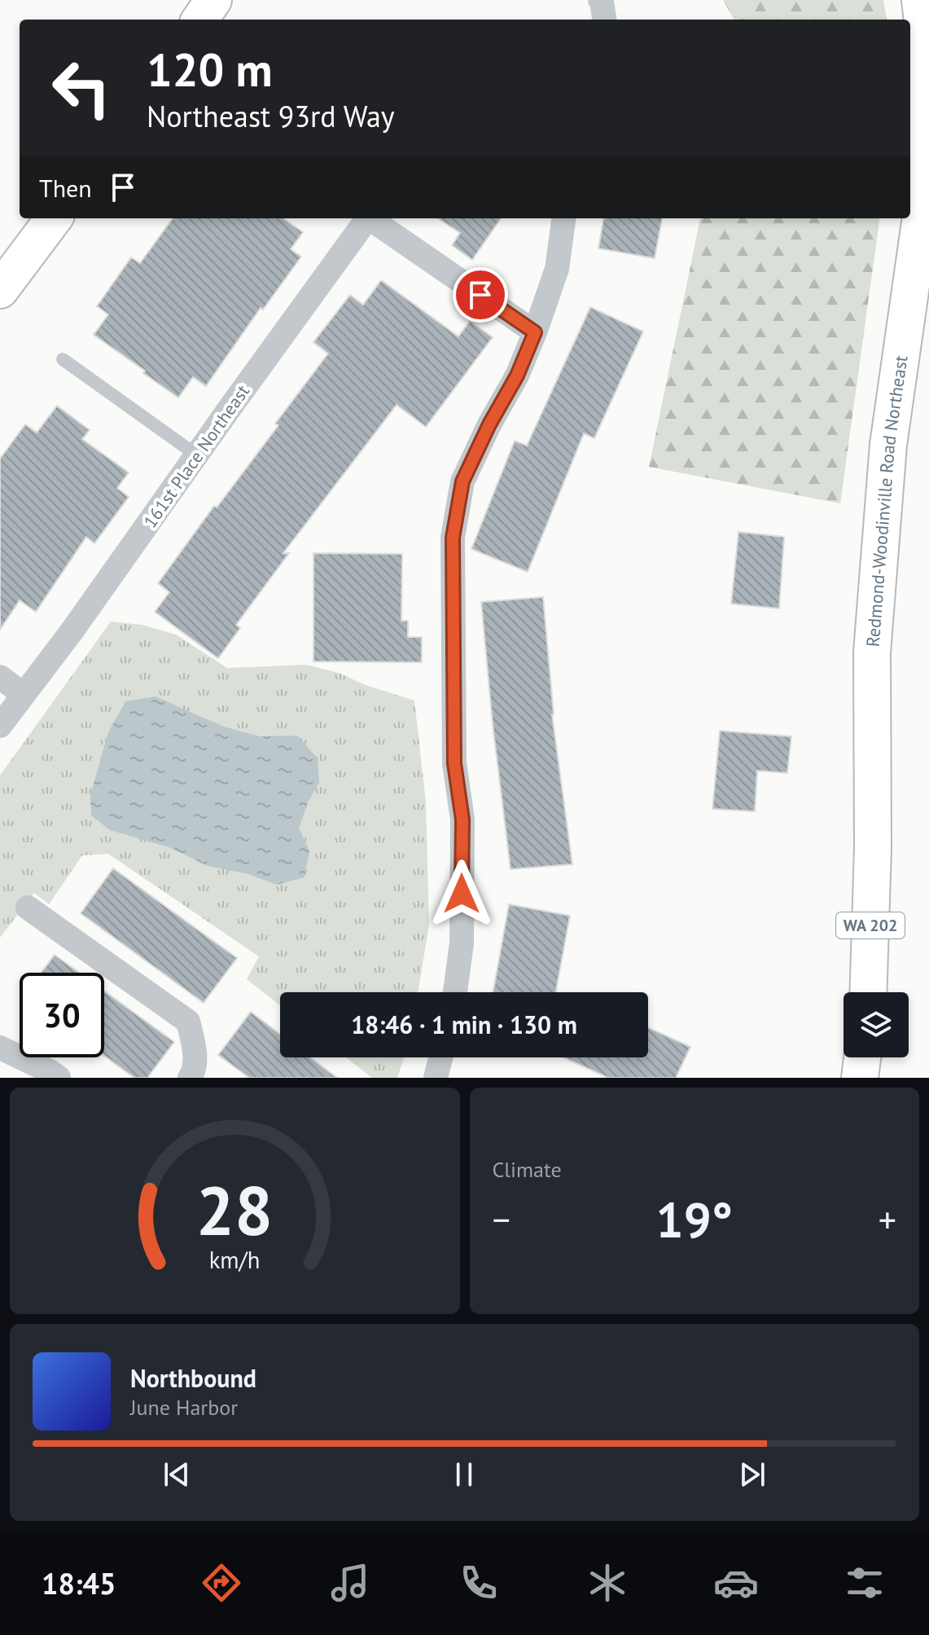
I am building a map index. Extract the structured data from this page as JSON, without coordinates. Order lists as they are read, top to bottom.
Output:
{
  "streets": {
    "main road": ["Redmond-Woodinville Road Northeast", "WA 202"],
    "street": ["161st Place Northeast"]
  },
  "page": {
    "turn": ["120 m", "Northeast 93rd Way"],
    "then": "Then",
    "limit": "30",
    "trip": "18:46 · 1 min · 130 m",
    "tile": "Climate",
    "heat": ["−", "19°", "+"],
    "song": ["Northbound", "June Harbor"],
    "tabs": "18:45",
    "gauge": ["28", "km/h"]
  }
}
